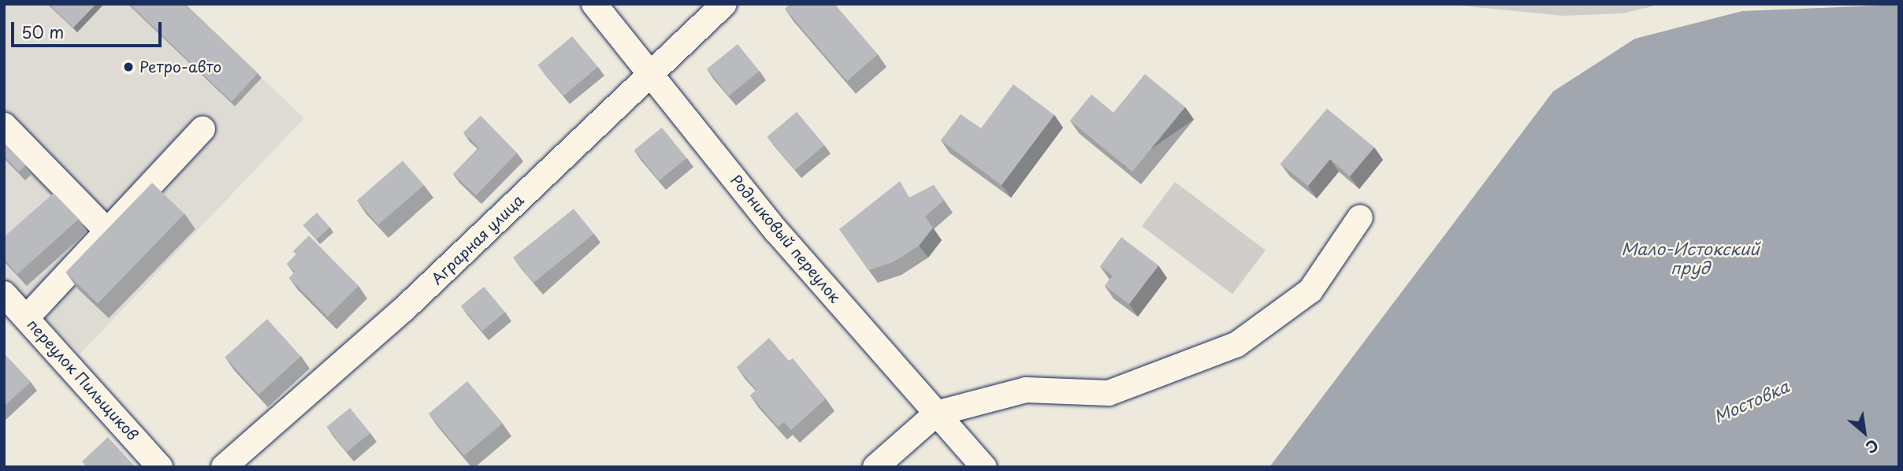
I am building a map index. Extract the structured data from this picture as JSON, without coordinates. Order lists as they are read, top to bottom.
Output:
{
  "streets": {
    "street": ["Родниковый переулок", "Аграрная улица", "переулок Пильщиков"]
  },
  "crossings": [
    ["Родниковый переулок", "Аграрная улица"]
  ],
  "water": ["Мало-Истокский пруд", "Мостовка"],
  "places": ["Ретро-авто"],
  "scale_bar": "50 m",
  "north": "bottom right"
}
